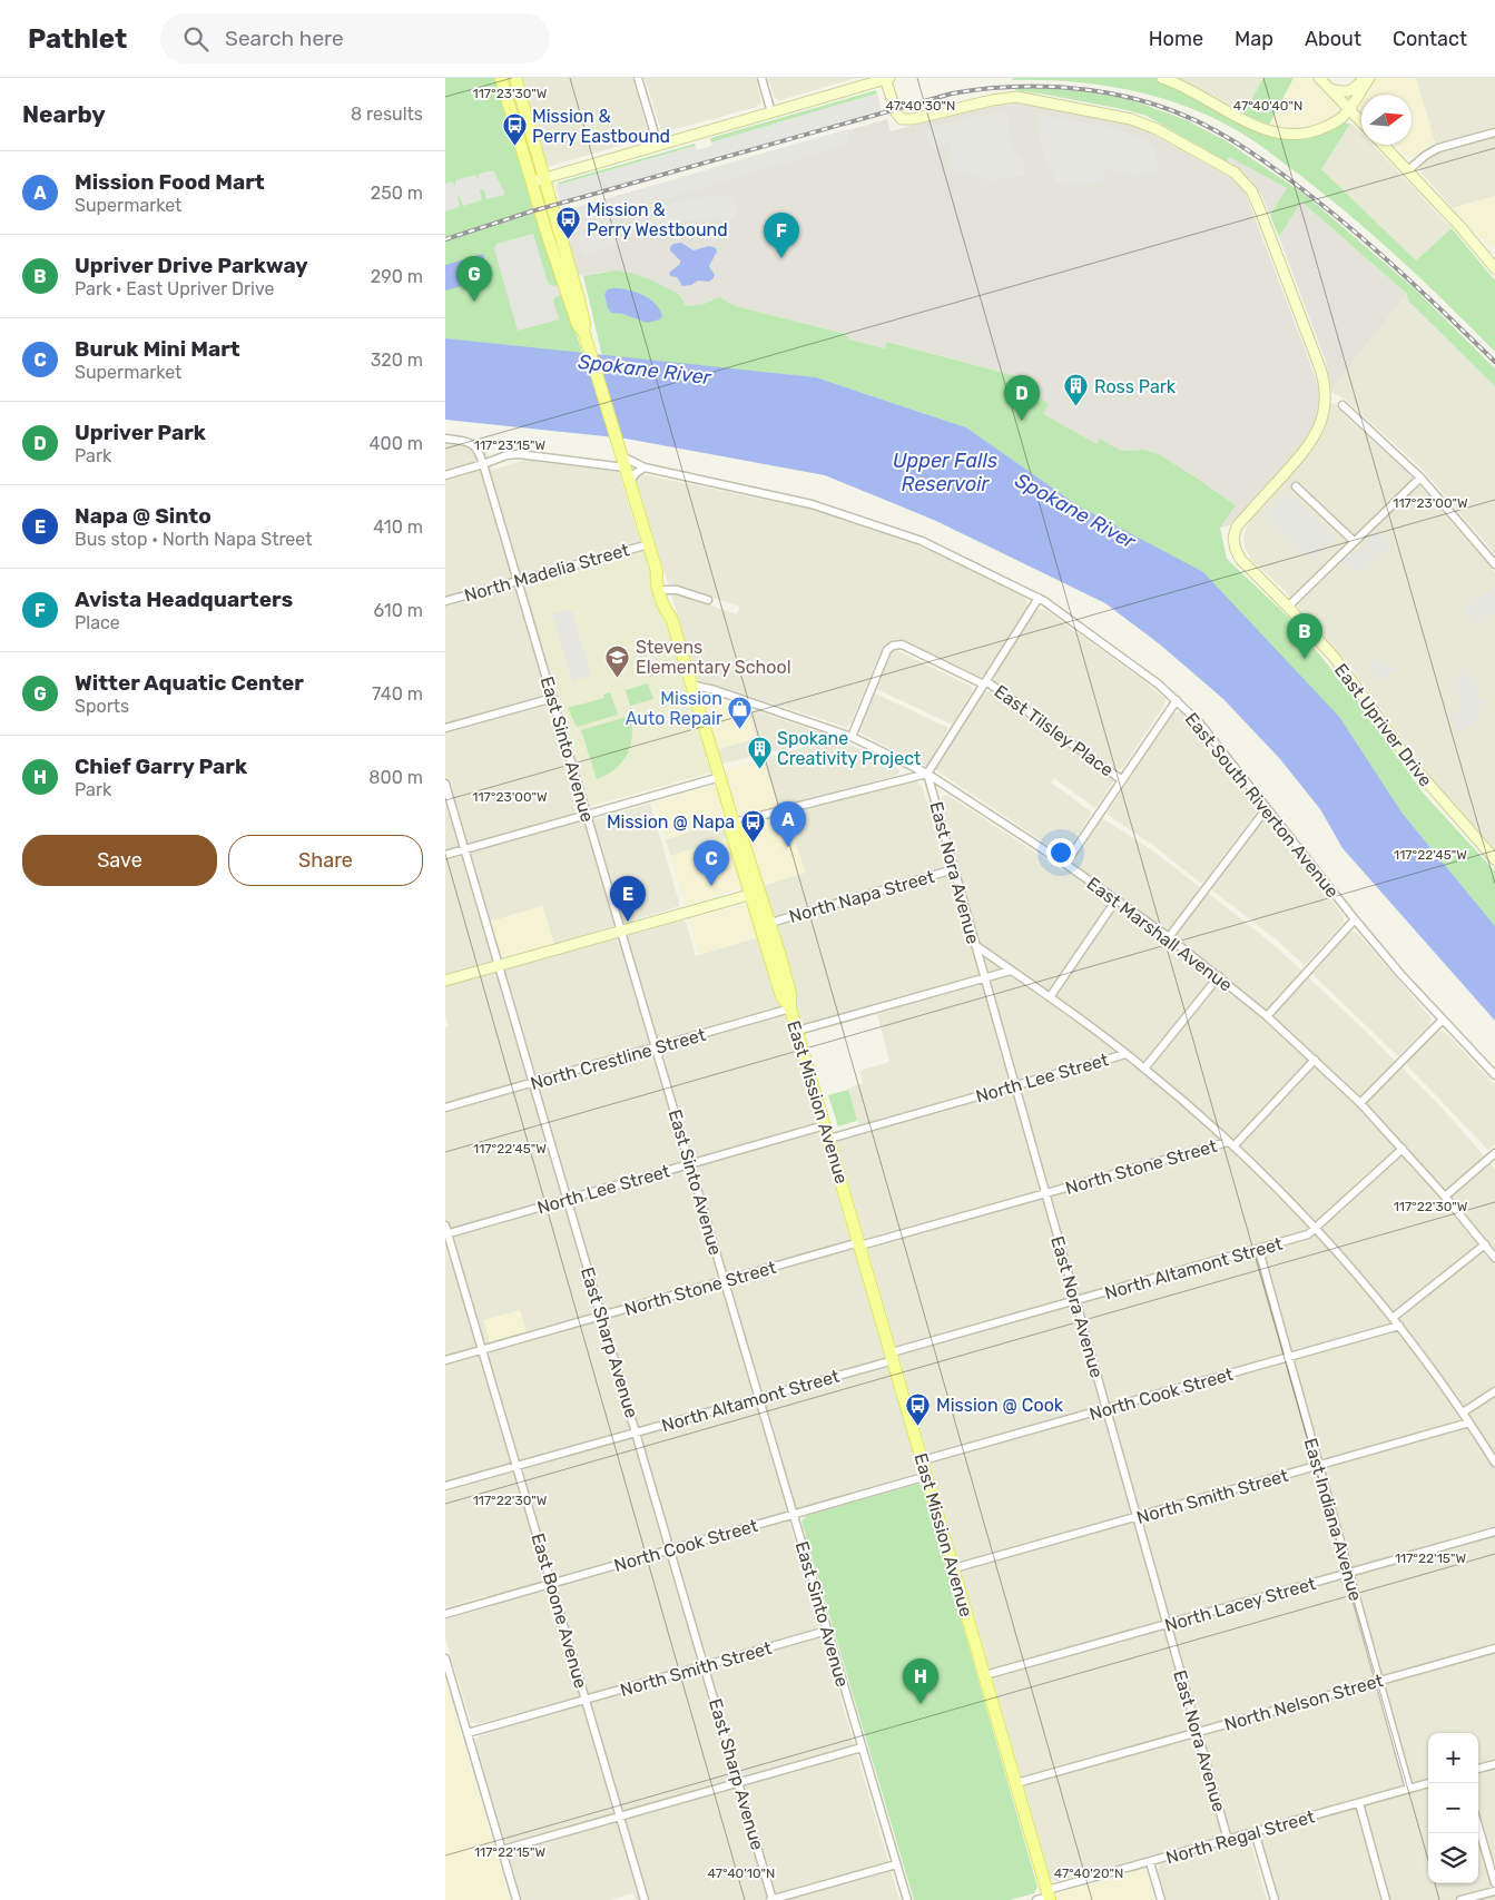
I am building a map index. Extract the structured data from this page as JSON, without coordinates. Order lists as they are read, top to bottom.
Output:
{
  "streets": {
    "main road": ["East Mission Avenue"],
    "street": [
      "North Madelia Street",
      "East Upriver Drive",
      "East Tilsley Place",
      "East Sinto Avenue",
      "East South Riverton Avenue",
      "East Nora Avenue",
      "North Napa Street",
      "East Marshall Avenue",
      "North Crestline Street",
      "North Lee Street",
      "North Stone Street",
      "North Altamont Street",
      "East Sharp Avenue",
      "North Cook Street",
      "North Smith Street",
      "East Indiana Avenue",
      "North Lacey Street",
      "East Boone Avenue",
      "North Nelson Street",
      "North Regal Street"
    ]
  },
  "crossings": [
    ["North Madelia Street", "East Sinto Avenue"],
    ["North Madelia Street", "East Mission Avenue"],
    ["East Tilsley Place", "East Marshall Avenue"],
    ["East Sinto Avenue", "North Crestline Street"],
    ["East Sinto Avenue", "North Lee Street"],
    ["East Sinto Avenue", "North Stone Street"],
    ["East Sinto Avenue", "North Altamont Street"],
    ["East Sinto Avenue", "North Cook Street"],
    ["East Sinto Avenue", "North Smith Street"],
    ["East South Riverton Avenue", "East Mission Avenue"],
    ["East Nora Avenue", "North Napa Street"],
    ["East Nora Avenue", "East Marshall Avenue"],
    ["East Nora Avenue", "North Lee Street"],
    ["East Nora Avenue", "North Stone Street"],
    ["East Nora Avenue", "North Altamont Street"],
    ["East Nora Avenue", "North Cook Street"],
    ["East Nora Avenue", "North Smith Street"],
    ["East Nora Avenue", "North Lacey Street"],
    ["East Nora Avenue", "North Nelson Street"],
    ["East Nora Avenue", "North Regal Street"],
    ["North Napa Street", "East Mission Avenue"],
    ["East Marshall Avenue", "East Mission Avenue"],
    ["East Marshall Avenue", "North Stone Street"],
    ["East Marshall Avenue", "North Altamont Street"],
    ["North Crestline Street", "East Mission Avenue"],
    ["North Crestline Street", "East Sharp Avenue"],
    ["North Lee Street", "East Mission Avenue"],
    ["North Lee Street", "East Sharp Avenue"],
    ["North Lee Street", "East Boone Avenue"],
    ["East Mission Avenue", "North Stone Street"],
    ["East Mission Avenue", "North Altamont Street"],
    ["East Mission Avenue", "North Cook Street"],
    ["East Mission Avenue", "North Smith Street"],
    ["East Mission Avenue", "North Lacey Street"],
    ["East Mission Avenue", "North Nelson Street"],
    ["East Mission Avenue", "North Regal Street"],
    ["North Stone Street", "East Sharp Avenue"],
    ["North Stone Street", "East Boone Avenue"],
    ["North Altamont Street", "East Sharp Avenue"],
    ["North Altamont Street", "East Indiana Avenue"],
    ["North Altamont Street", "East Boone Avenue"],
    ["East Sharp Avenue", "North Cook Street"],
    ["East Sharp Avenue", "North Smith Street"],
    ["North Cook Street", "East Indiana Avenue"],
    ["North Cook Street", "East Boone Avenue"],
    ["North Smith Street", "East Indiana Avenue"],
    ["North Smith Street", "East Boone Avenue"],
    ["East Indiana Avenue", "North Lacey Street"],
    ["East Indiana Avenue", "North Nelson Street"],
    ["East Indiana Avenue", "North Regal Street"]
  ],
  "water": ["Spokane River", "Upper Falls Reservoir"],
  "places": {
    "bus stop": [
      "Mission & Perry Eastbound",
      "Mission & Perry Westbound",
      "Mission @ Napa",
      "Mission @ Cook"
    ],
    "building": ["Ross Park", "Spokane Creativity Project"],
    "school or university": ["Stevens Elementary School"],
    "shop": ["Mission Auto Repair"]
  },
  "north": "right",
  "page": {
    "header": "Pathlet",
    "search": "Search here",
    "nav": [
      "Home",
      "Map",
      "About",
      "Contact"
    ],
    "heading": ["Nearby", "8 results"],
    "list": [
      {
        "mark": "A",
        "name": "Mission Food Mart",
        "note": "Supermarket",
        "value": "250 m"
      },
      {
        "mark": "B",
        "name": "Upriver Drive Parkway",
        "note": "Park · East Upriver Drive",
        "value": "290 m"
      },
      {
        "mark": "C",
        "name": "Buruk Mini Mart",
        "note": "Supermarket",
        "value": "320 m"
      },
      {
        "mark": "D",
        "name": "Upriver Park",
        "note": "Park",
        "value": "400 m"
      },
      {
        "mark": "E",
        "name": "Napa @ Sinto",
        "note": "Bus stop · North Napa Street",
        "value": "410 m"
      },
      {
        "mark": "F",
        "name": "Avista Headquarters",
        "note": "Place",
        "value": "610 m"
      },
      {
        "mark": "G",
        "name": "Witter Aquatic Center",
        "note": "Sports",
        "value": "740 m"
      },
      {
        "mark": "H",
        "name": "Chief Garry Park",
        "note": "Park",
        "value": "800 m"
      }
    ],
    "pins": [
      "F",
      "G",
      "D",
      "B",
      "A",
      "C",
      "E",
      "H"
    ],
    "buttons": ["Save", "Share"],
    "map_buttons": ["+", "−"]
  },
  "coordinates": [
    "117°23'30\"W",
    "47°40'30\"N",
    "47°40'40\"N",
    "117°23'15\"W",
    "117°23'00\"W",
    "117°22'45\"W",
    "117°22'30\"W",
    "117°22'15\"W",
    "47°40'10\"N",
    "47°40'20\"N"
  ]
}
